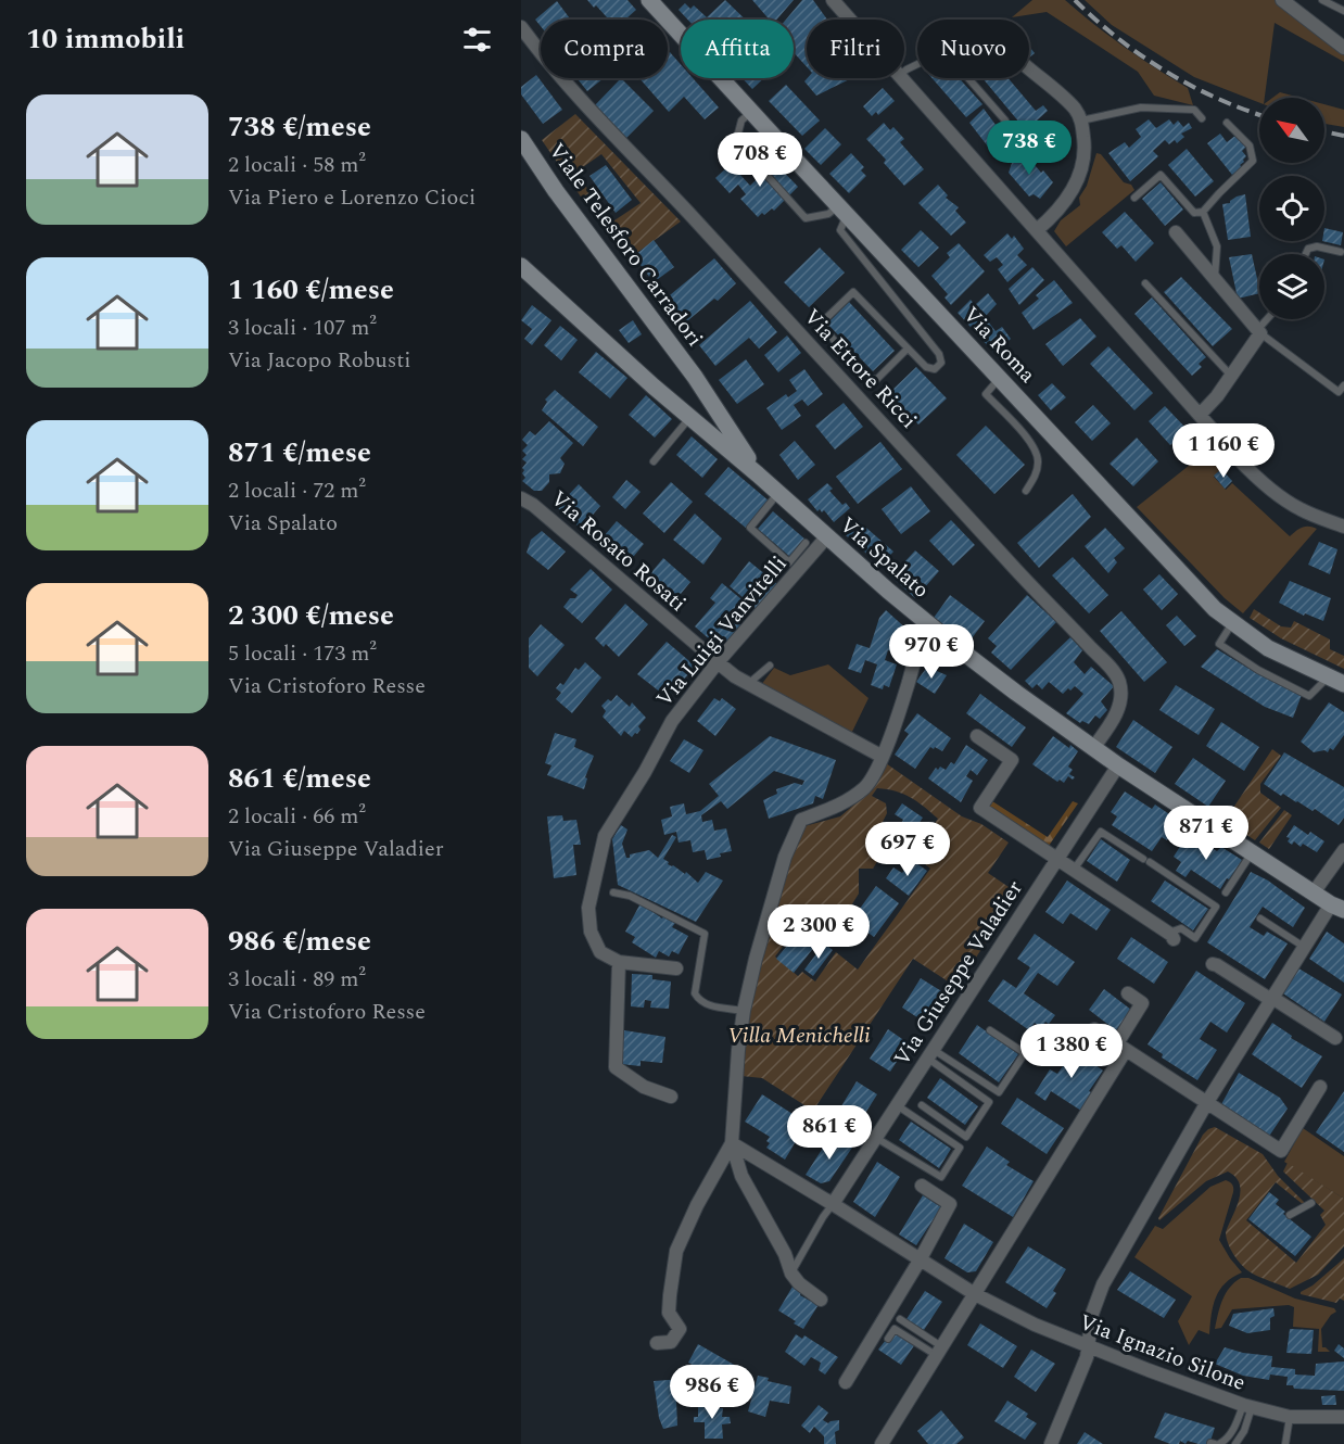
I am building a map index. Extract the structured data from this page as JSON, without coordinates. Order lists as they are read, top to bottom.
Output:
{
  "streets": {
    "main road": ["Viale Telesforo Carradori", "Via Roma", "Via Spalato"],
    "street": [
      "Via Ettore Ricci",
      "Via Rosato Rosati",
      "Via Luigi Vanvitelli",
      "Via Giuseppe Valadier",
      "Via Ignazio Silone"
    ]
  },
  "crossings": [
    ["Viale Telesforo Carradori", "Via Spalato"],
    ["Via Ettore Ricci", "Via Spalato"],
    ["Via Rosato Rosati", "Via Luigi Vanvitelli"],
    ["Via Spalato", "Via Luigi Vanvitelli"],
    ["Via Spalato", "Via Giuseppe Valadier"],
    ["Via Giuseppe Valadier", "Via Ignazio Silone"]
  ],
  "parks": ["Villa Menichelli"],
  "north": "top left",
  "page": {
    "heading": "10 immobili",
    "chip": [
      "Compra",
      "Affitta",
      "Filtri",
      "Nuovo"
    ],
    "list": [
      {
        "name": "738 €/mese",
        "note": "2 locali · 58 m² · Via Piero e Lorenzo Cioci"
      },
      {
        "name": "1 160 €/mese",
        "note": "3 locali · 107 m² · Via Jacopo Robusti"
      },
      {
        "name": "871 €/mese",
        "note": "2 locali · 72 m² · Via Spalato"
      },
      {
        "name": "2 300 €/mese",
        "note": "5 locali · 173 m² · Via Cristoforo Resse"
      },
      {
        "name": "861 €/mese",
        "note": "2 locali · 66 m² · Via Giuseppe Valadier"
      },
      {
        "name": "986 €/mese",
        "note": "3 locali · 89 m² · Via Cristoforo Resse"
      }
    ],
    "price": [
      "738 €",
      "708 €",
      "1 160 €",
      "970 €",
      "871 €",
      "697 €",
      "2 300 €",
      "1 380 €",
      "861 €",
      "986 €"
    ]
  }
}
